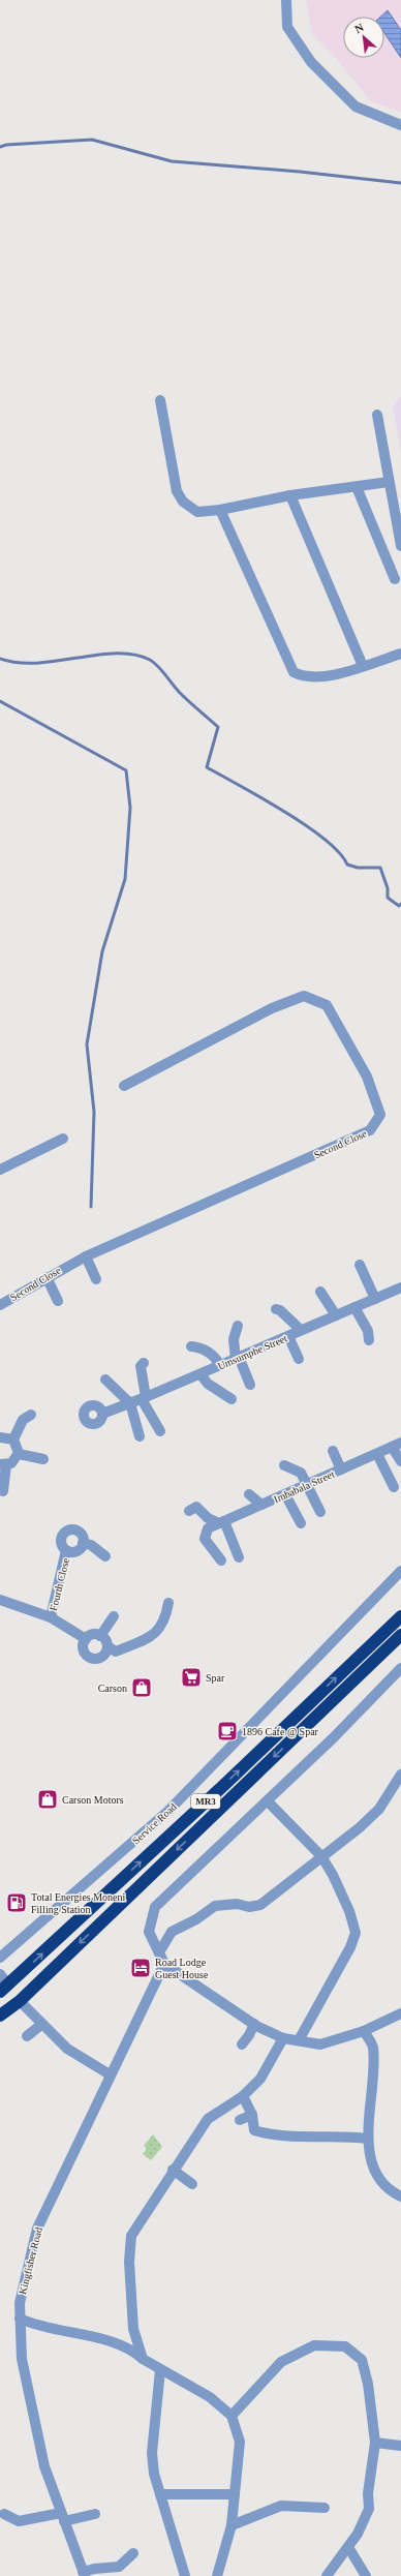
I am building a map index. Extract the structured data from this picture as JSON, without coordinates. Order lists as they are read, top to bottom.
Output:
{
  "streets": {
    "highway": ["MR3"],
    "street": [
      "Second Close",
      "Umsumphe Street",
      "Imbabala Street",
      "Fourth Close",
      "Service Road",
      "Kingfisher Road"
    ]
  },
  "places": {
    "supermarket": ["Spar"],
    "shop": ["Carson", "Carson Motors"],
    "cafe": ["1896 Cafe @ Spar"],
    "fuel station": ["Total Energies Moneni Filling Station"],
    "hotel": ["Road Lodge Guest House"]
  },
  "north": "top left"
}
